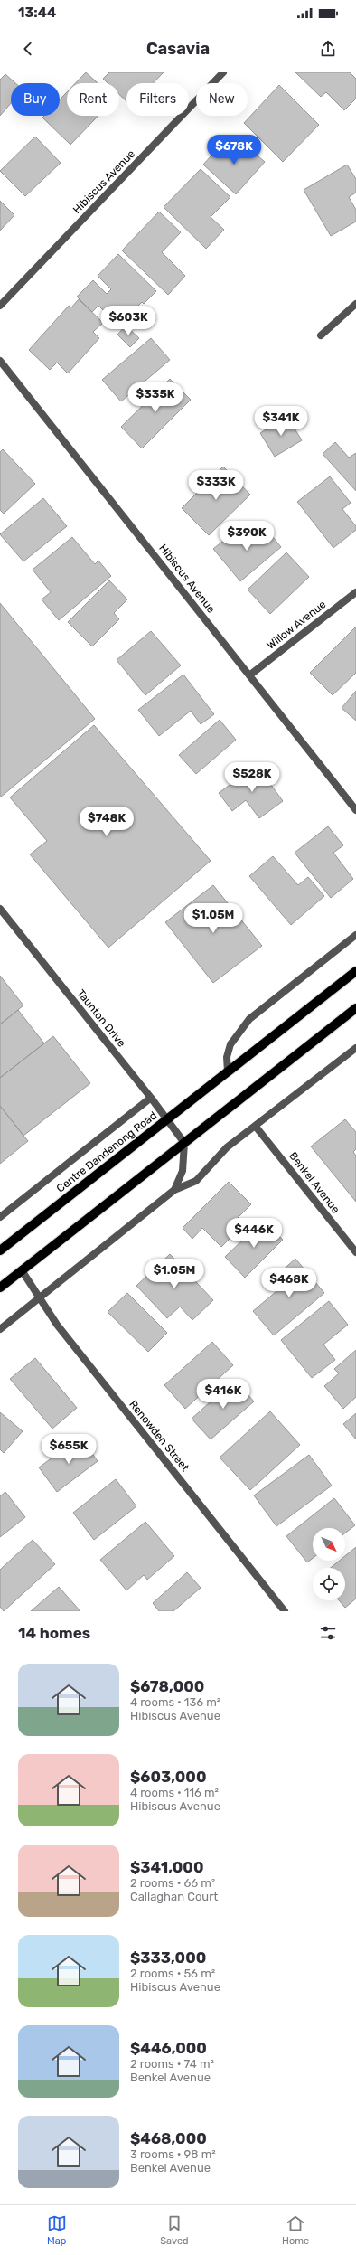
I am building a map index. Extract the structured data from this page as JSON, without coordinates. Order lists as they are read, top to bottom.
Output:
{
  "streets": {
    "main road": ["Centre Dandenong Road"],
    "street": [
      "Hibiscus Avenue",
      "Willow Avenue",
      "Taunton Drive",
      "Benkel Avenue",
      "Renowden Street"
    ]
  },
  "crossings": [
    ["Hibiscus Avenue", "Willow Avenue"],
    ["Taunton Drive", "Centre Dandenong Road"]
  ],
  "north": "bottom right",
  "page": {
    "status": "13:44",
    "header": "Casavia",
    "chip": [
      "Buy",
      "Rent",
      "Filters",
      "New"
    ],
    "price": [
      "$678K",
      "$603K",
      "$335K",
      "$341K",
      "$333K",
      "$390K",
      "$528K",
      "$748K",
      "$1.05M",
      "$446K",
      "$1.05M",
      "$468K",
      "$416K",
      "$655K"
    ],
    "heading": "14 homes",
    "list": [
      {
        "name": "$678,000",
        "note": "4 rooms · 136 m² · Hibiscus Avenue"
      },
      {
        "name": "$603,000",
        "note": "4 rooms · 116 m² · Hibiscus Avenue"
      },
      {
        "name": "$341,000",
        "note": "2 rooms · 66 m² · Callaghan Court"
      },
      {
        "name": "$333,000",
        "note": "2 rooms · 56 m² · Hibiscus Avenue"
      },
      {
        "name": "$446,000",
        "note": "2 rooms · 74 m² · Benkel Avenue"
      },
      {
        "name": "$468,000",
        "note": "3 rooms · 98 m² · Benkel Avenue"
      }
    ],
    "tabs": ["Map", "Saved", "Home"]
  }
}
